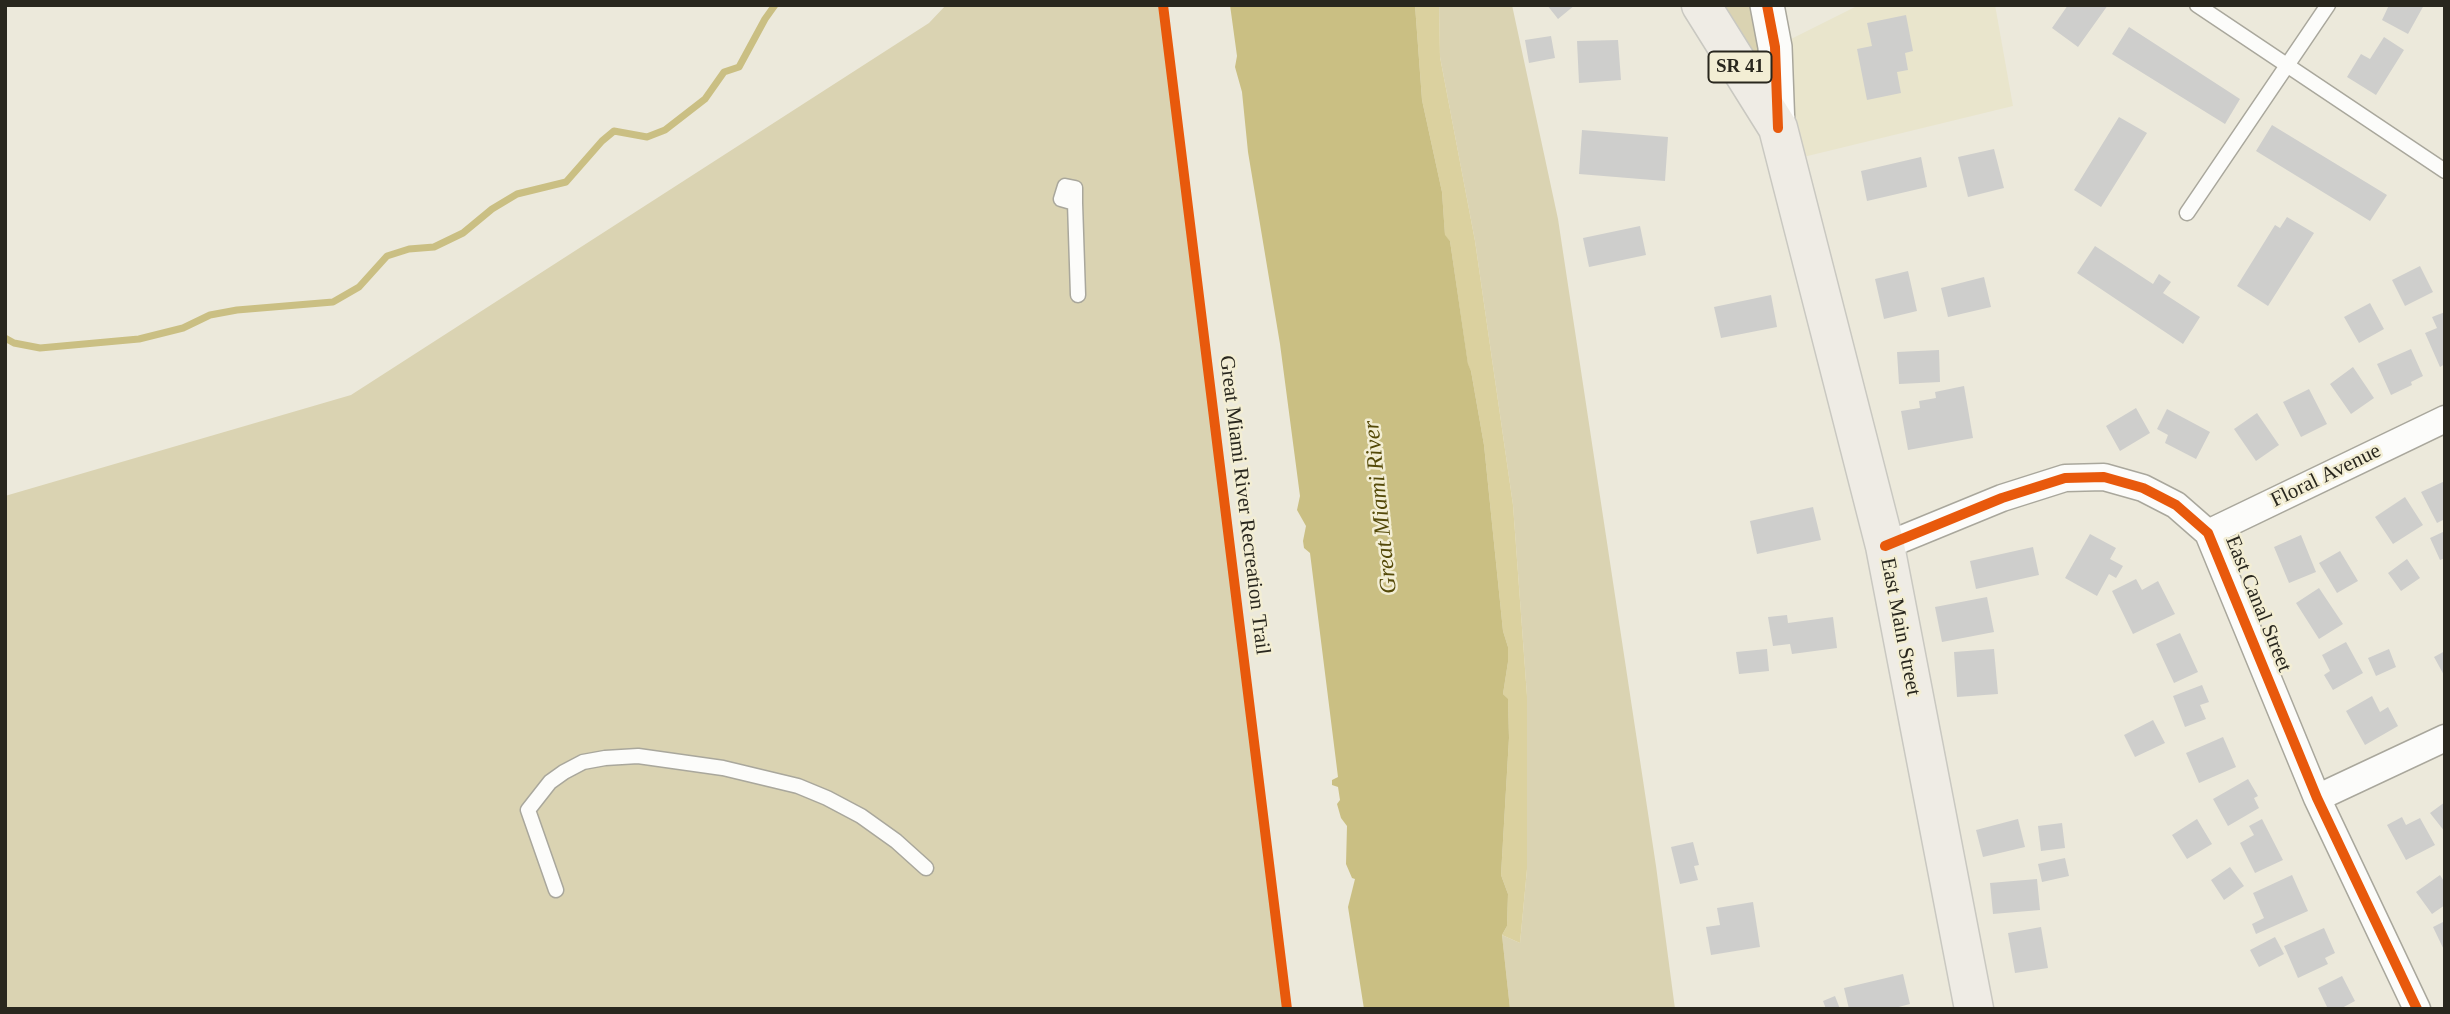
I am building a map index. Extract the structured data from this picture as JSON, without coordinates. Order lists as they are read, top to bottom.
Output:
{
  "streets": {
    "main road": ["SR 41", "East Main Street"],
    "street": ["Floral Avenue", "East Canal Street"],
    "cycle path": ["Great Miami River Recreation Trail"]
  },
  "crossings": [
    ["SR 41", "East Main Street"],
    ["Floral Avenue", "East Canal Street"],
    ["East Canal Street", "East Main Street"]
  ],
  "water": ["Great Miami River"]
}
